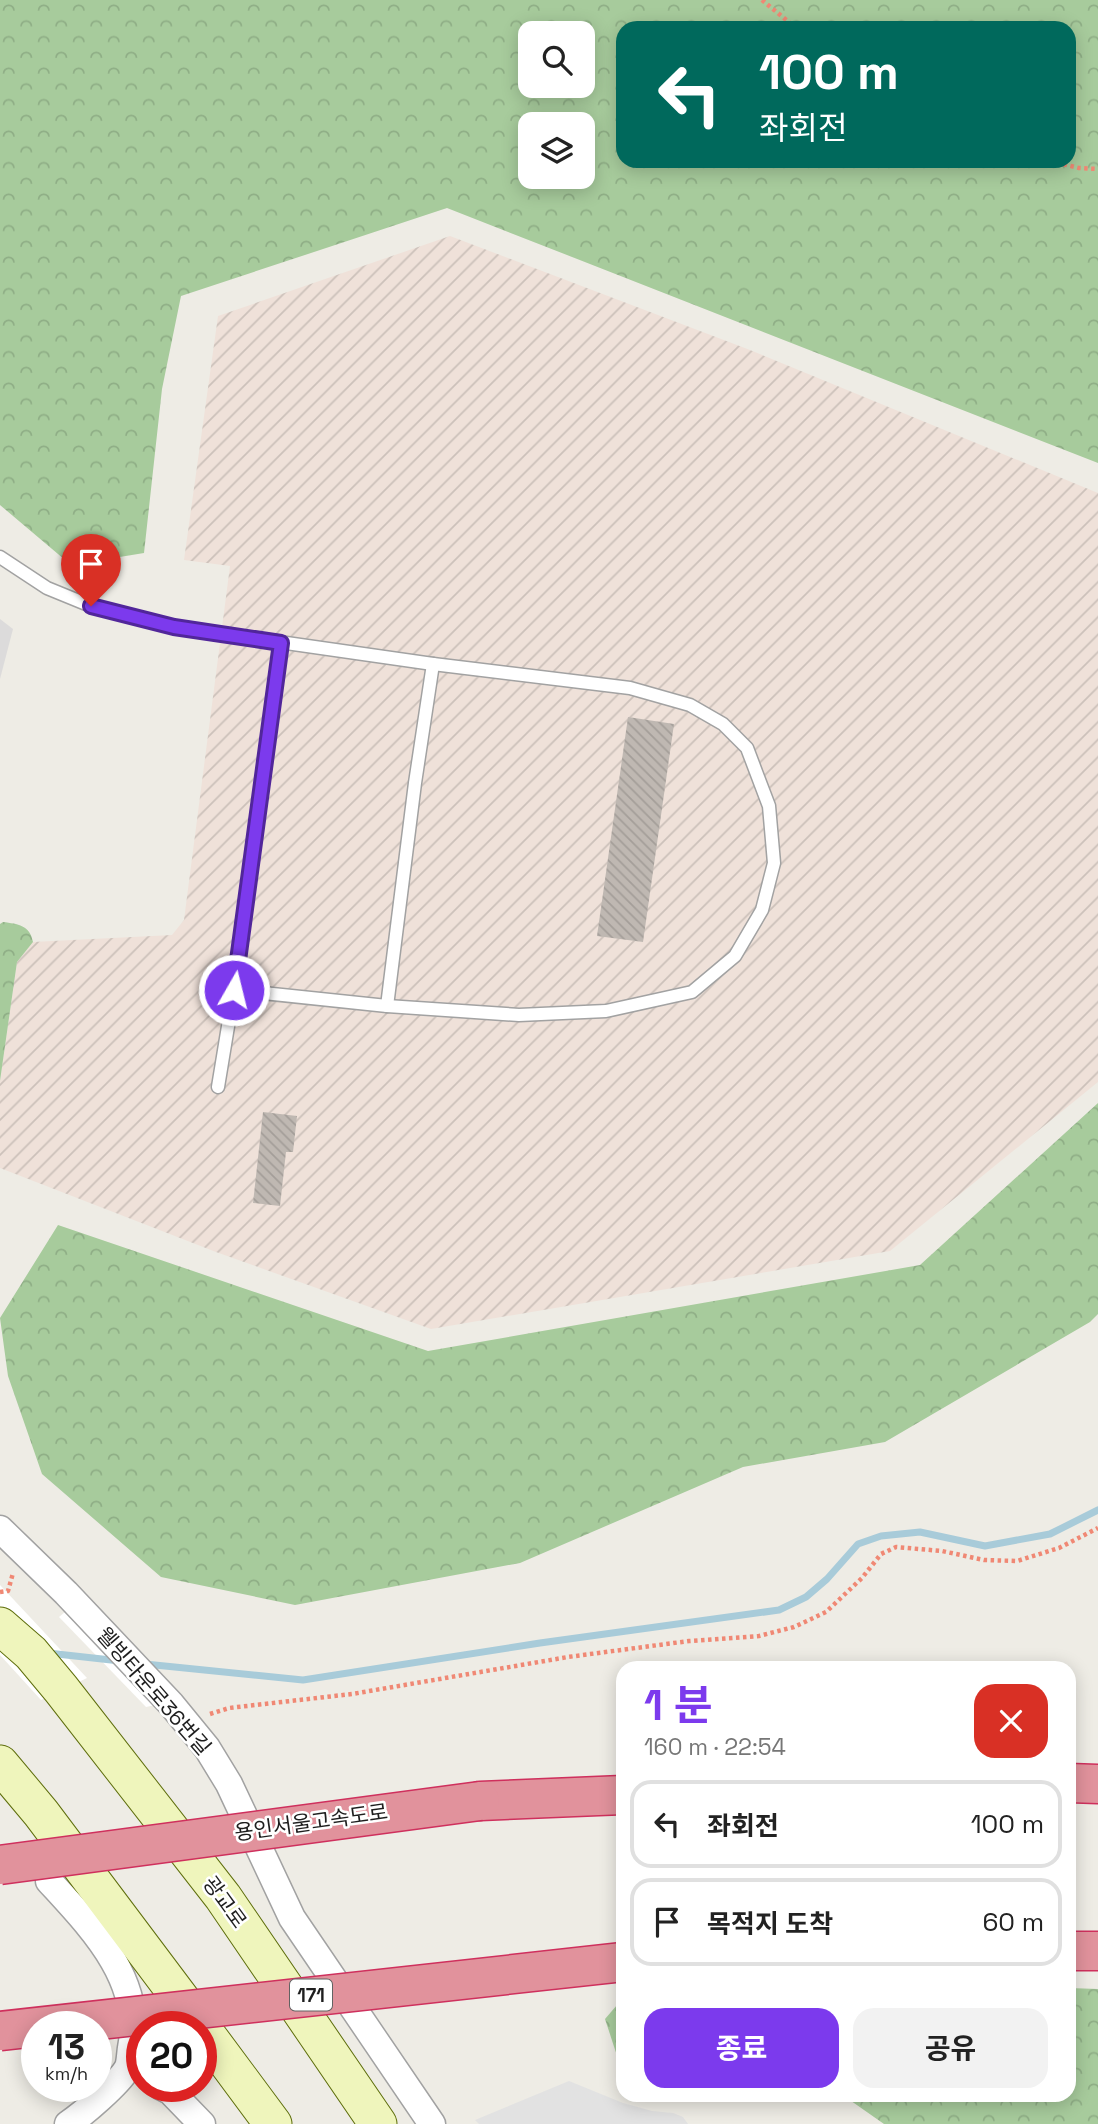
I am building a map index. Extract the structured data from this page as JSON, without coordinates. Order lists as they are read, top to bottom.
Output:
{
  "streets": {
    "highway": ["용인서울고속도로", "171"],
    "main road": ["광교로"],
    "street": ["웰빙타운로36번길"]
  },
  "page": {
    "turn": ["100 m", "좌회전"],
    "heading": ["1 분", "160 m · 22:54"],
    "list": [
      {
        "name": "좌회전",
        "value": "100 m"
      },
      {
        "name": "목적지 도착",
        "value": "60 m"
      }
    ],
    "buttons": ["종료", "공유"],
    "speed": "13 km/h",
    "limit": "20"
  }
}
